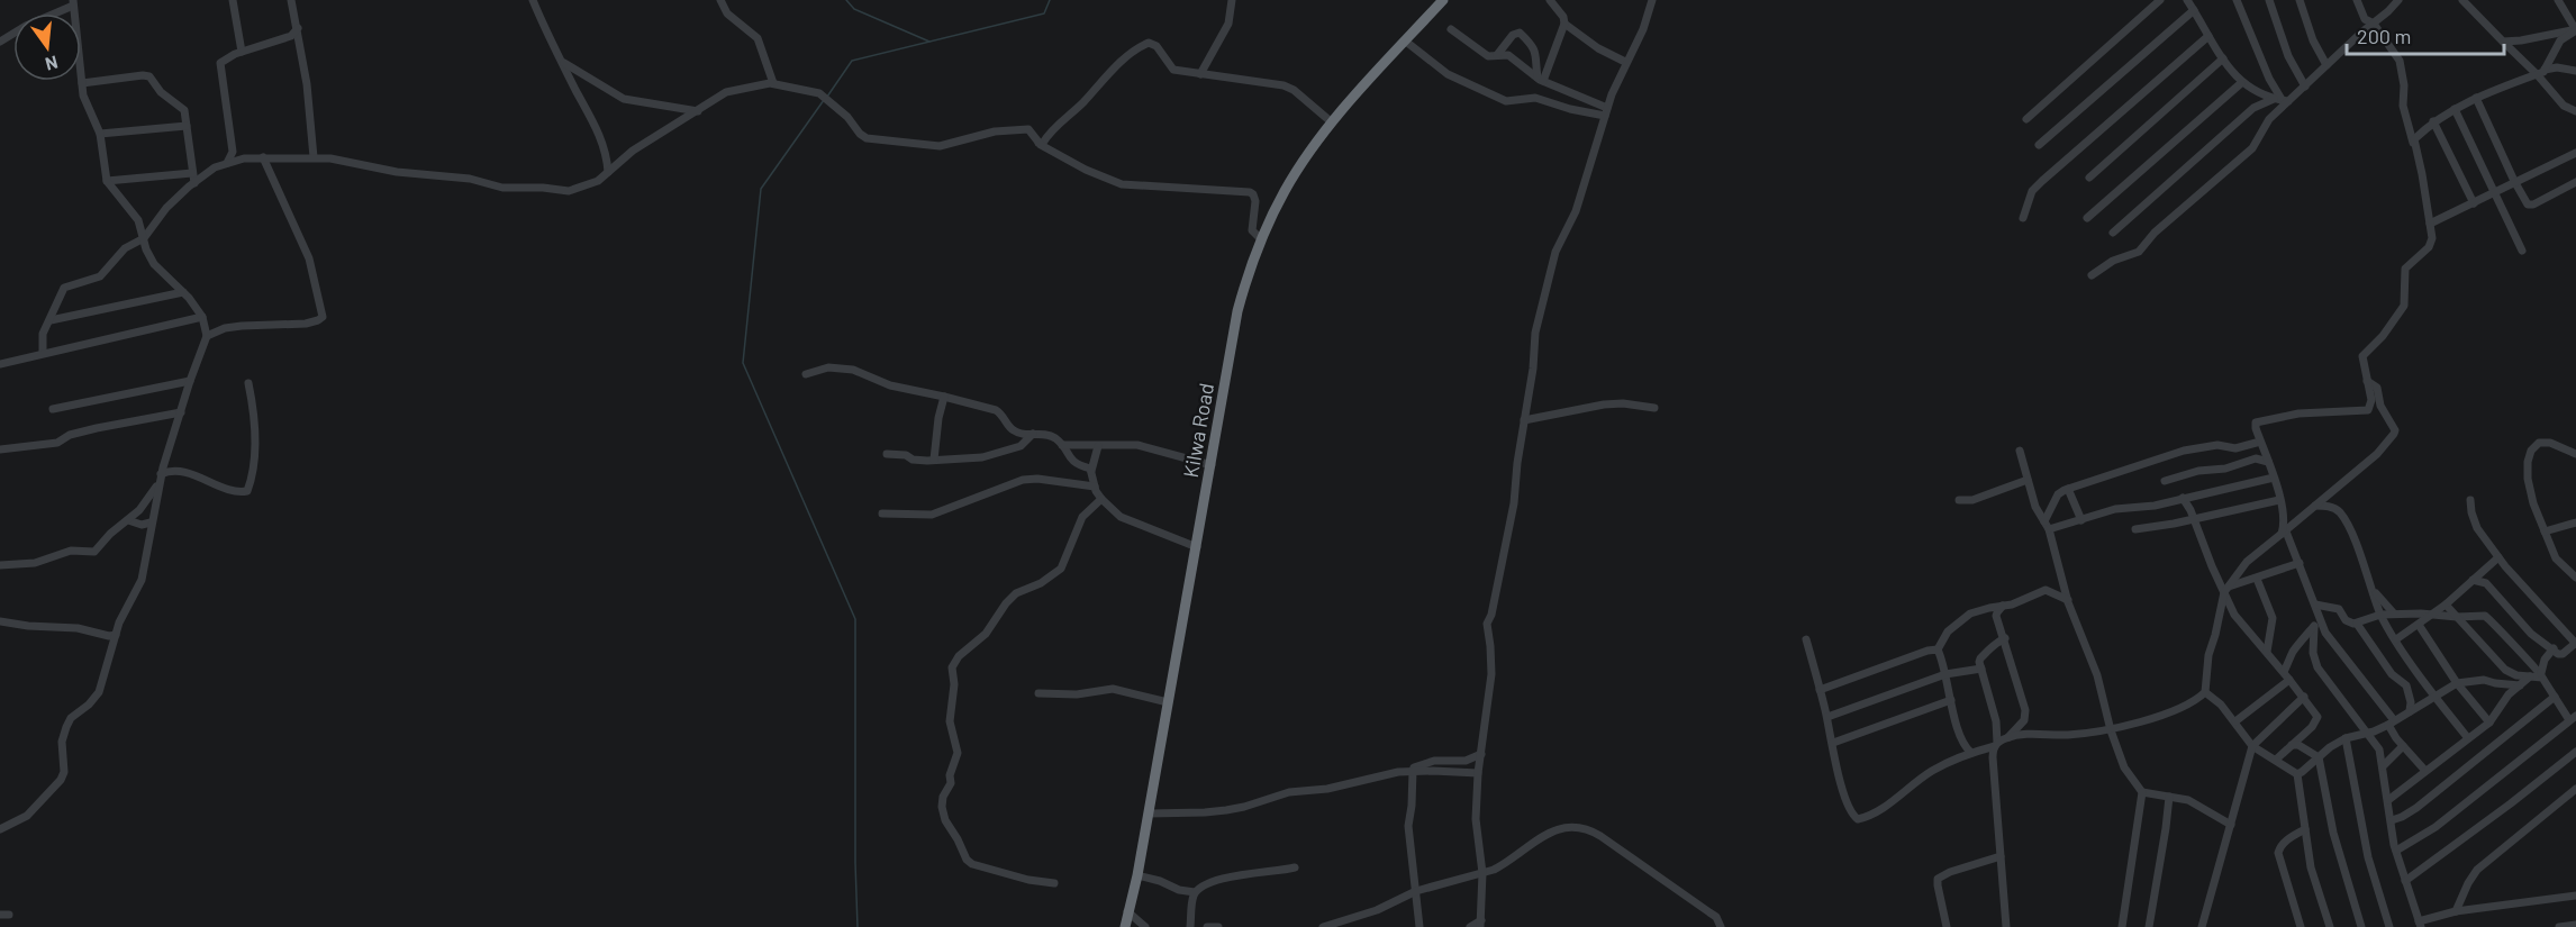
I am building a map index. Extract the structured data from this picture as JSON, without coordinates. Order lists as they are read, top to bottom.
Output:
{
  "streets": {
    "highway": ["Kilwa Road"]
  },
  "scale_bar": "200 m",
  "north": "bottom"
}
